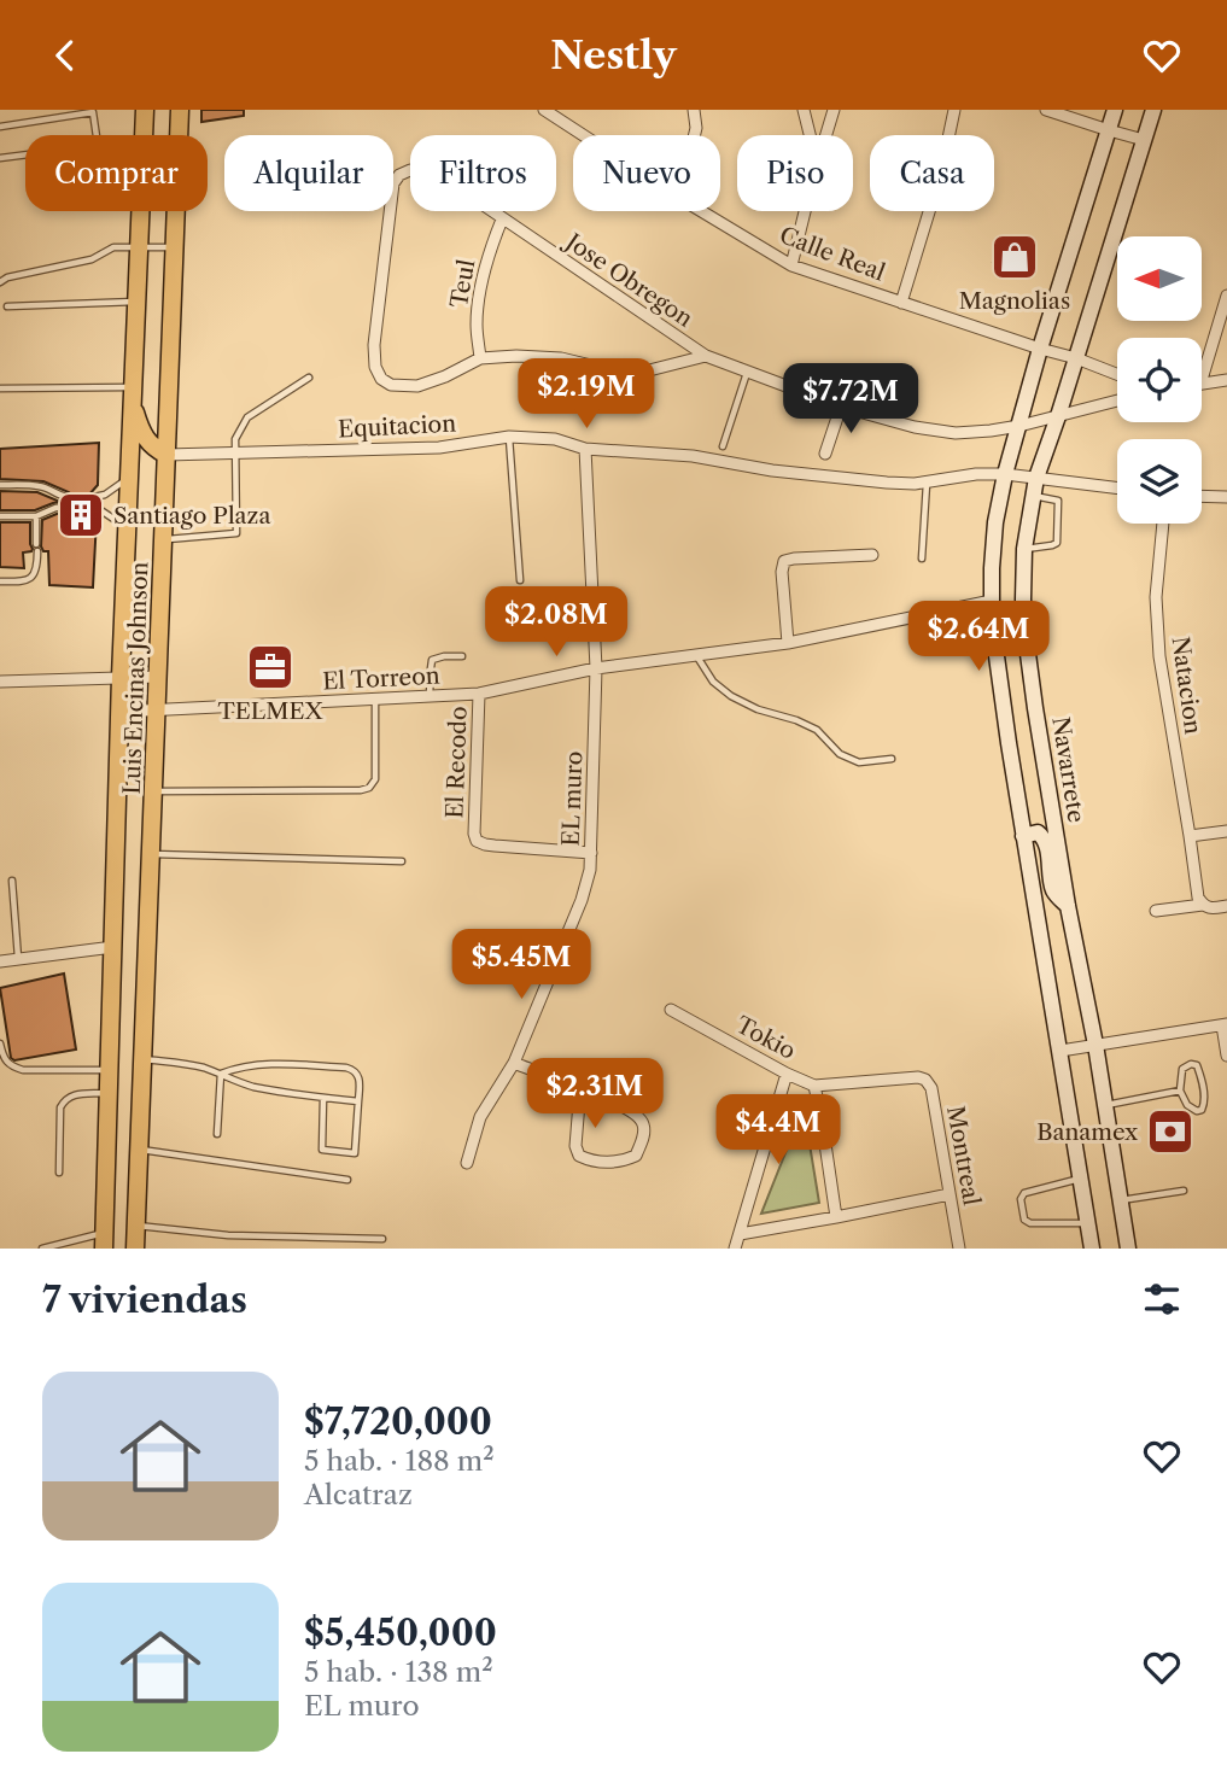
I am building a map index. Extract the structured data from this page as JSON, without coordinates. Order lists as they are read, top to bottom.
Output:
{
  "streets": {
    "main road": ["Luis Encinas Johnson", "Navarrete"],
    "street": [
      "Calle Real",
      "Jose Obregon",
      "Teul",
      "Equitacion",
      "El Torreon",
      "Natacion",
      "El Recodo",
      "EL muro",
      "Tokio",
      "Montreal"
    ]
  },
  "crossings": [
    ["Calle Real", "Navarrete"],
    ["Jose Obregon", "Teul"],
    ["Jose Obregon", "Navarrete"],
    ["Equitacion", "Luis Encinas Johnson"],
    ["Equitacion", "Navarrete"],
    ["Equitacion", "EL muro"],
    ["Luis Encinas Johnson", "El Torreon"],
    ["El Torreon", "El Recodo"],
    ["El Torreon", "EL muro"],
    ["El Recodo", "EL muro"],
    ["Tokio", "Montreal"]
  ],
  "places": {
    "shop": ["Magnolias"],
    "building": ["Santiago Plaza"],
    "office": ["TELMEX"],
    "bank": ["Banamex"]
  },
  "north": "left",
  "page": {
    "header": "Nestly",
    "chip": [
      "Comprar",
      "Alquilar",
      "Filtros",
      "Nuevo",
      "Piso",
      "Casa"
    ],
    "price": [
      "$2.19M",
      "$7.72M",
      "$2.08M",
      "$2.64M",
      "$5.45M",
      "$2.31M",
      "$4.4M"
    ],
    "heading": "7 viviendas",
    "list": [
      {
        "name": "$7,720,000",
        "note": "5 hab. · 188 m² · Alcatraz"
      },
      {
        "name": "$5,450,000",
        "note": "5 hab. · 138 m² · EL muro"
      }
    ]
  }
}
